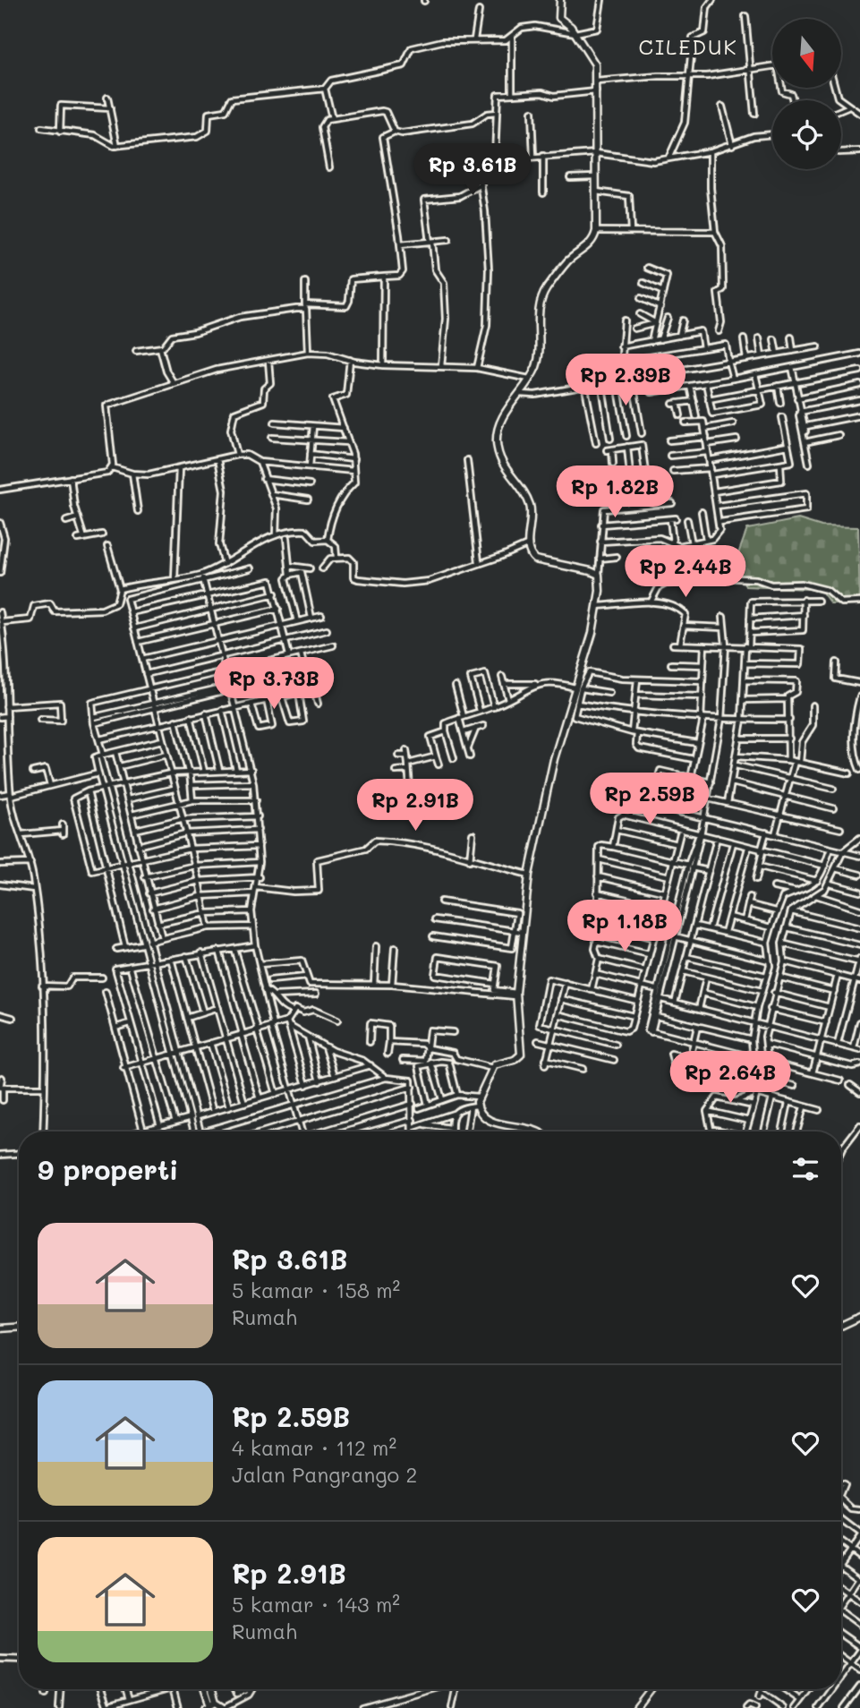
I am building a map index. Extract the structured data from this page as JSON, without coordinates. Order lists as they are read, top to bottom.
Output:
{
  "districts": ["CILEDUK"],
  "north": "bottom",
  "page": {
    "price": [
      "Rp 3.61B",
      "Rp 2.39B",
      "Rp 1.82B",
      "Rp 2.44B",
      "Rp 3.73B",
      "Rp 2.59B",
      "Rp 2.91B",
      "Rp 1.18B",
      "Rp 2.64B"
    ],
    "heading": "9 properti",
    "list": [
      {
        "name": "Rp 3.61B",
        "note": "5 kamar · 158 m² · Rumah"
      },
      {
        "name": "Rp 2.59B",
        "note": "4 kamar · 112 m² · Jalan Pangrango 2"
      },
      {
        "name": "Rp 2.91B",
        "note": "5 kamar · 143 m² · Rumah"
      }
    ]
  }
}
